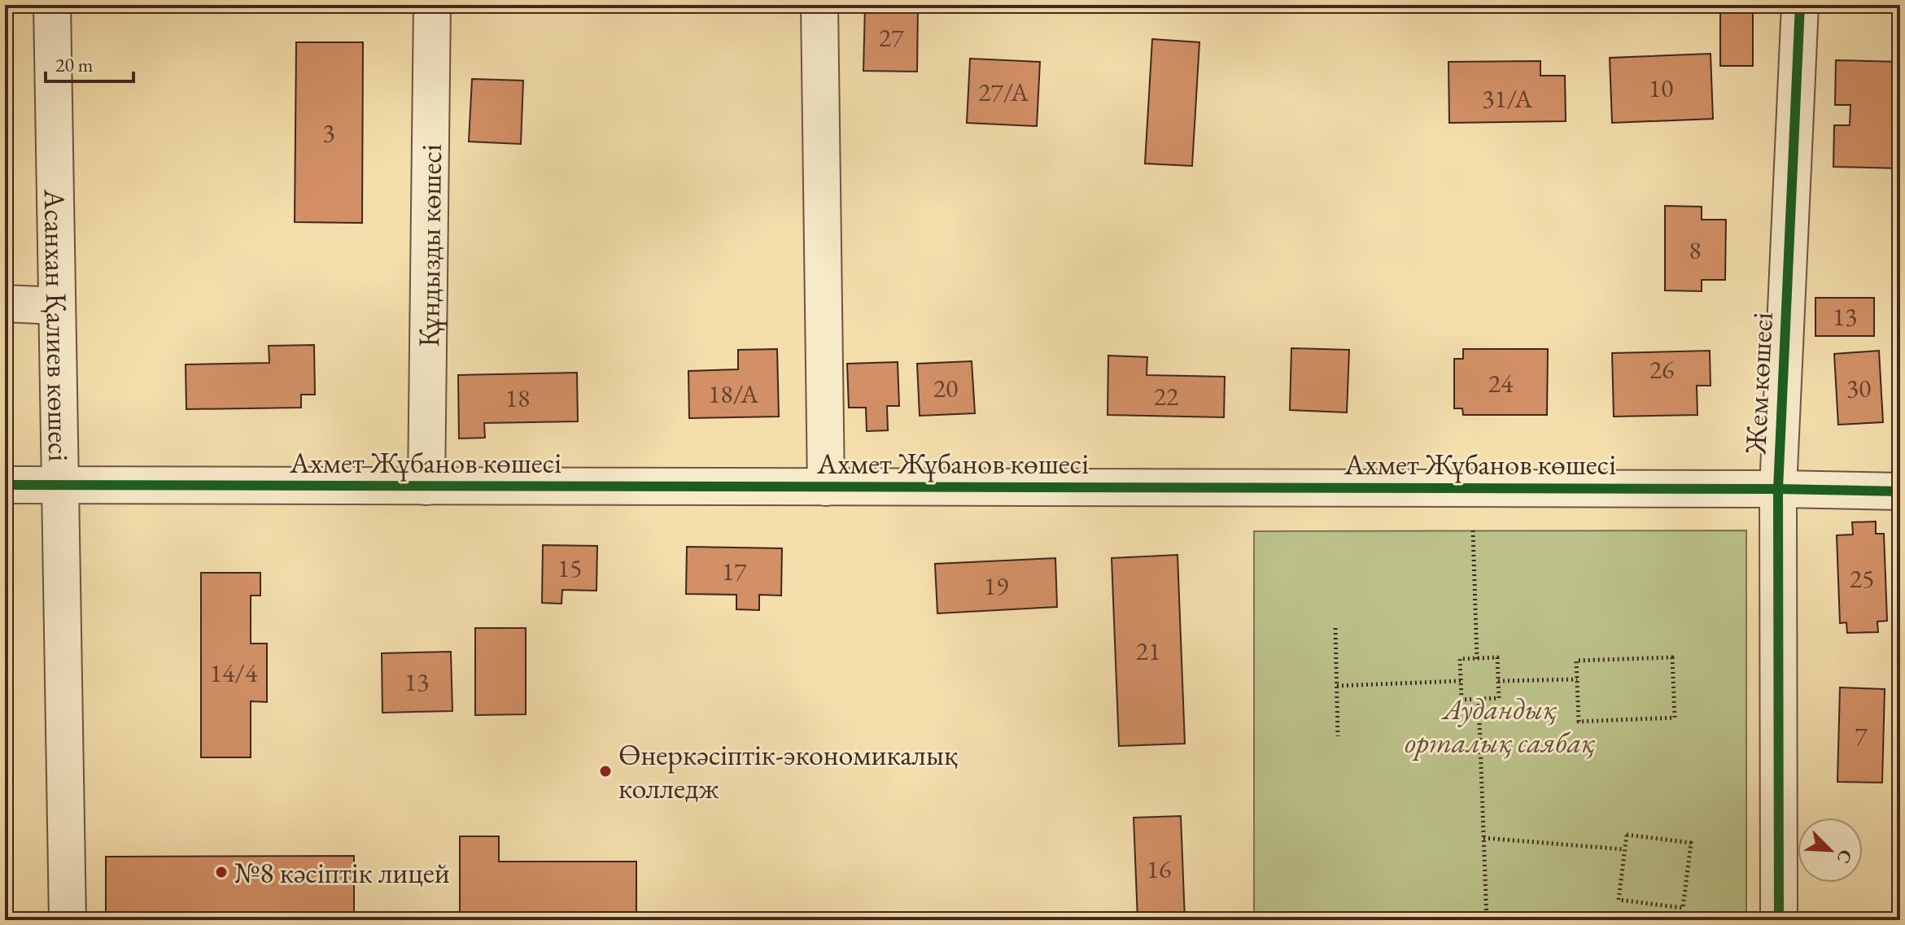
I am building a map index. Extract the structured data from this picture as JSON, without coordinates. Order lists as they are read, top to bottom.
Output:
{
  "streets": {
    "street": [
      "Құндызды көшесі",
      "Асанхан Қалиев көшесі",
      "Жем көшесі",
      "Ахмет Жұбанов көшесі"
    ]
  },
  "crossings": [
    ["Құндызды көшесі", "Ахмет Жұбанов көшесі"],
    ["Асанхан Қалиев көшесі", "Ахмет Жұбанов көшесі"],
    ["Жем көшесі", "Ахмет Жұбанов көшесі"]
  ],
  "parks": ["Аудандық орталық саябақ"],
  "places": ["Өнеркәсіптік-экономикалық колледж", "№8 кәсіптік лицей"],
  "house_numbers": [
    "27",
    "10",
    "27/А",
    "31/А",
    "3",
    "8",
    "13",
    "26",
    "24",
    "20",
    "30",
    "18/А",
    "22",
    "18",
    "15",
    "17",
    "25",
    "19",
    "21",
    "14/4",
    "13",
    "7",
    "16"
  ],
  "scale_bar": "20 m",
  "north": "bottom right"
}
